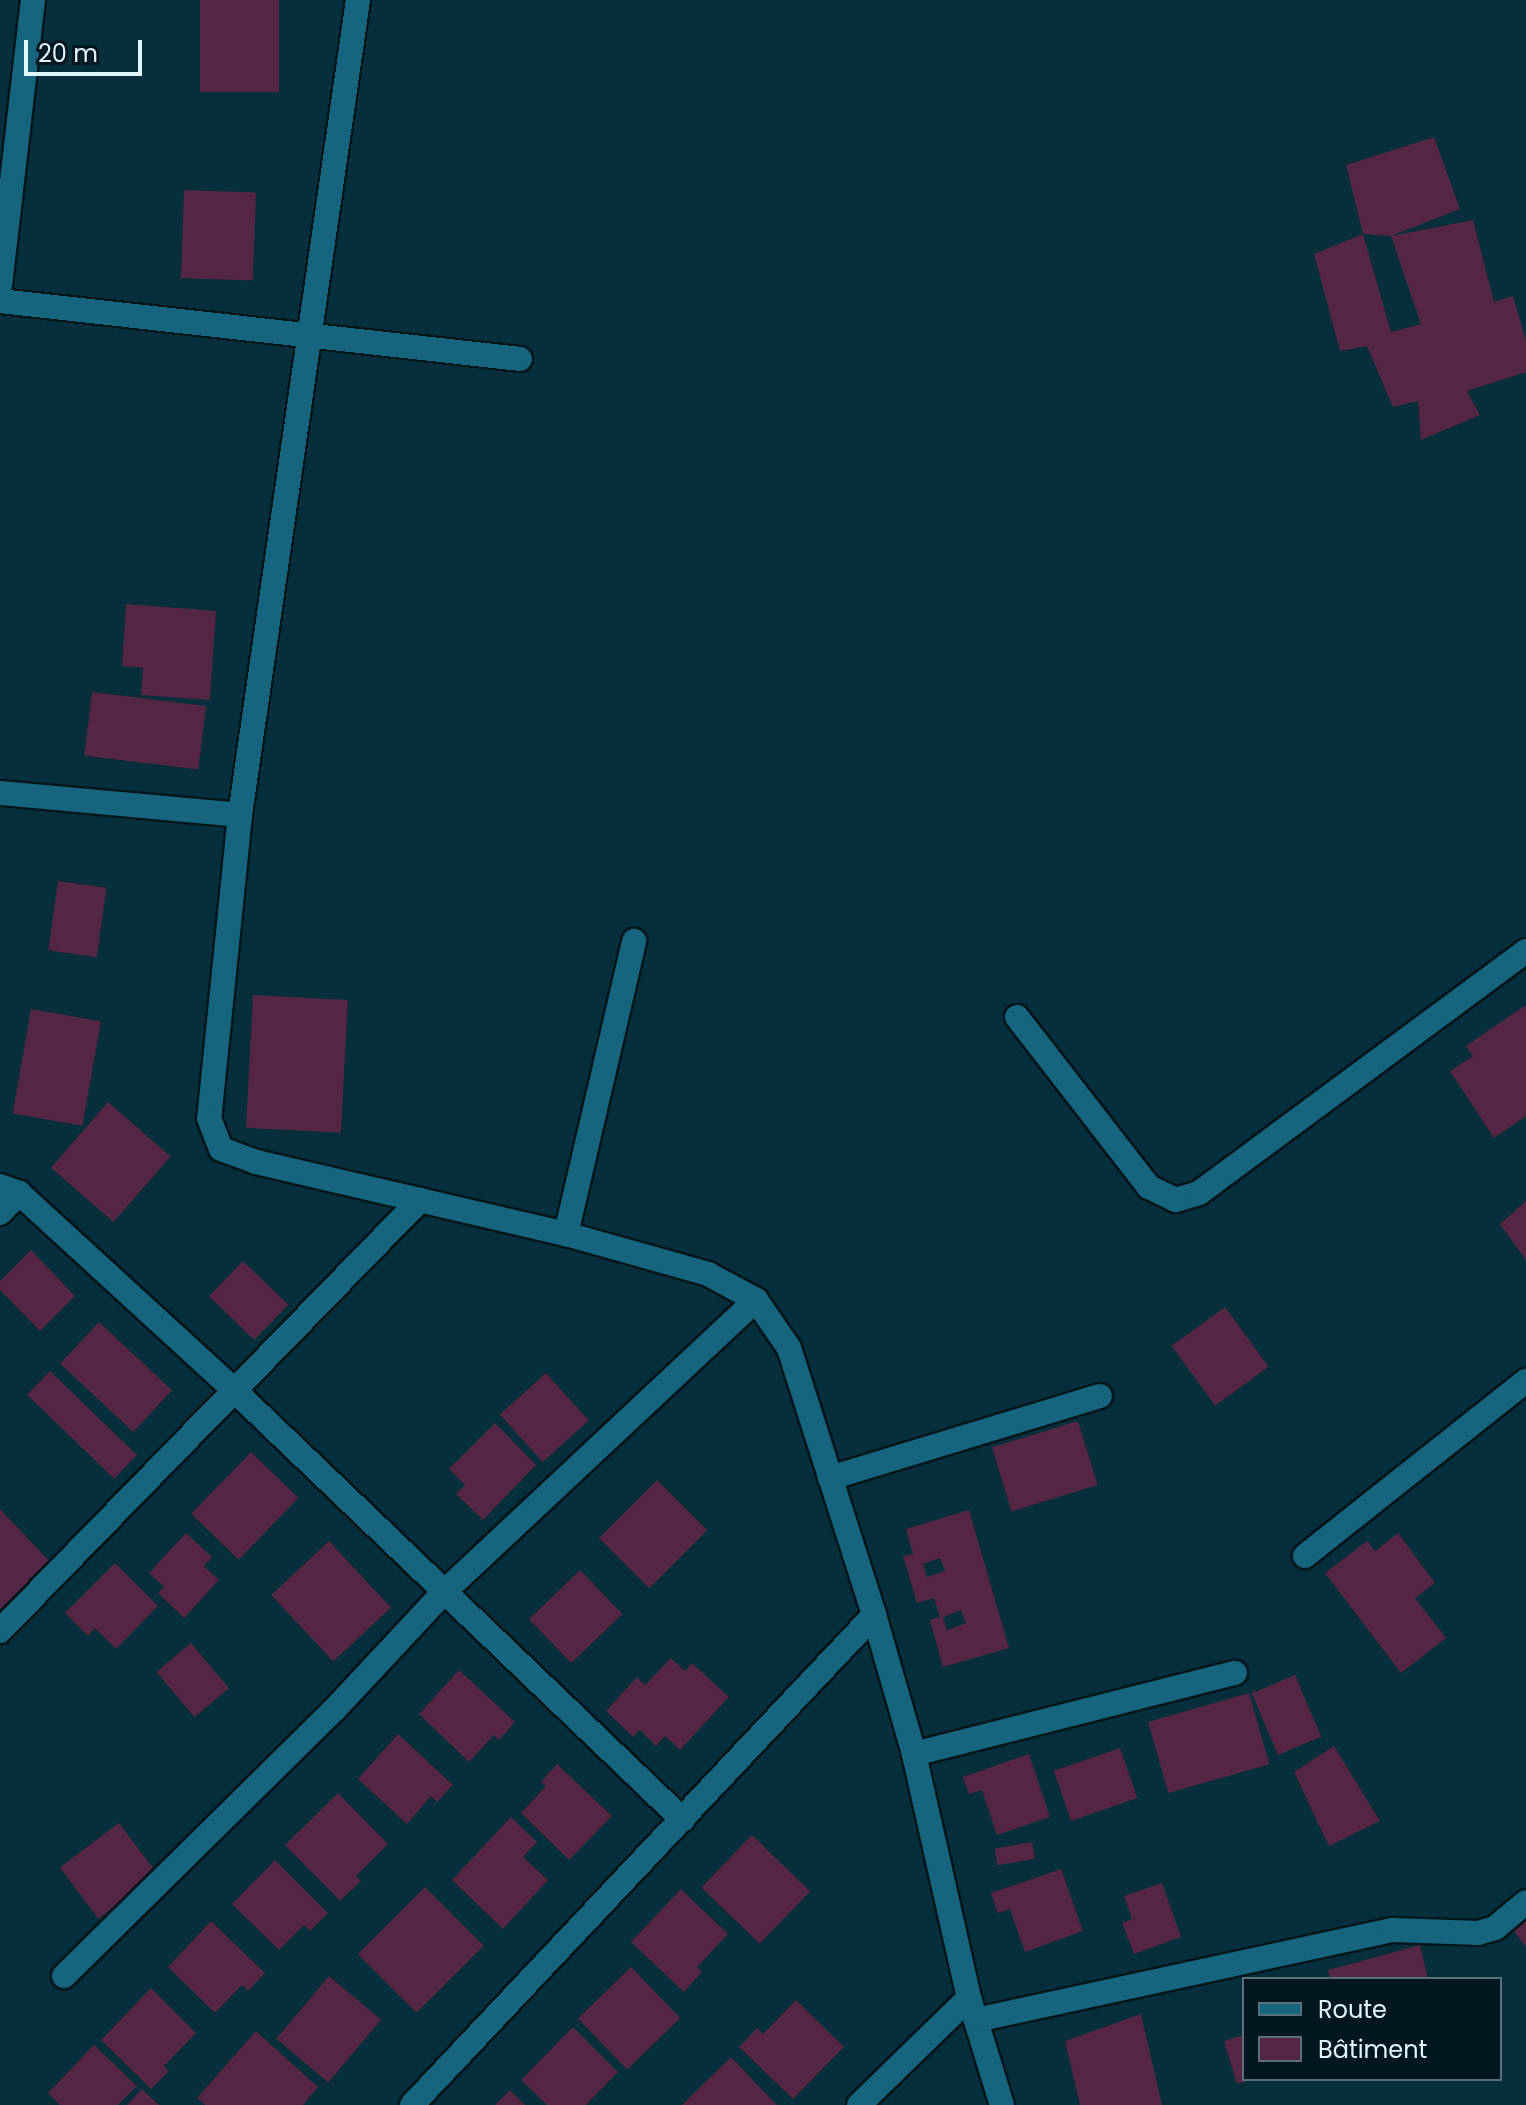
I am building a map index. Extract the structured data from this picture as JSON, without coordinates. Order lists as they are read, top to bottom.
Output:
{
  "legend": ["Route", "Bâtiment"],
  "scale_bar": "20 m"
}
